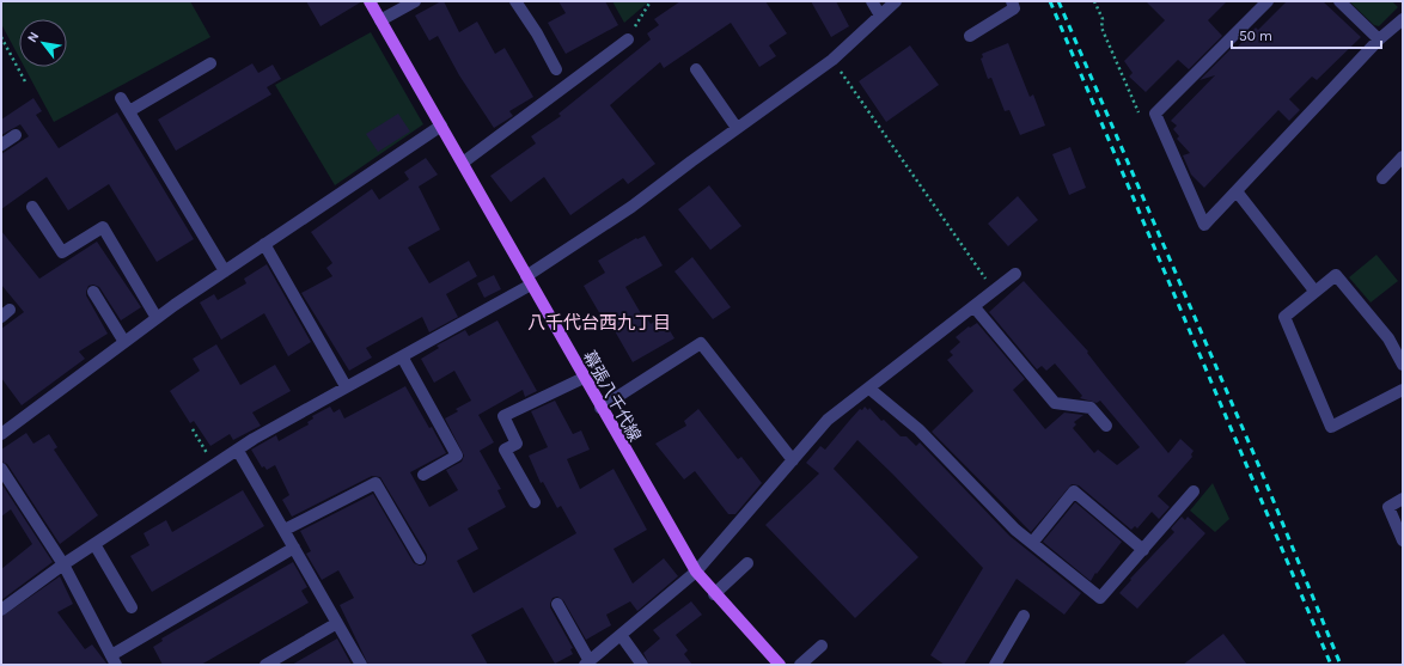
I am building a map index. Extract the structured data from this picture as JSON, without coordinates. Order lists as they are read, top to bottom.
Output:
{
  "streets": {
    "main road": ["幕張八千代線"]
  },
  "districts": ["八千代台西九丁目"],
  "scale_bar": "50 m",
  "north": "top left"
}
